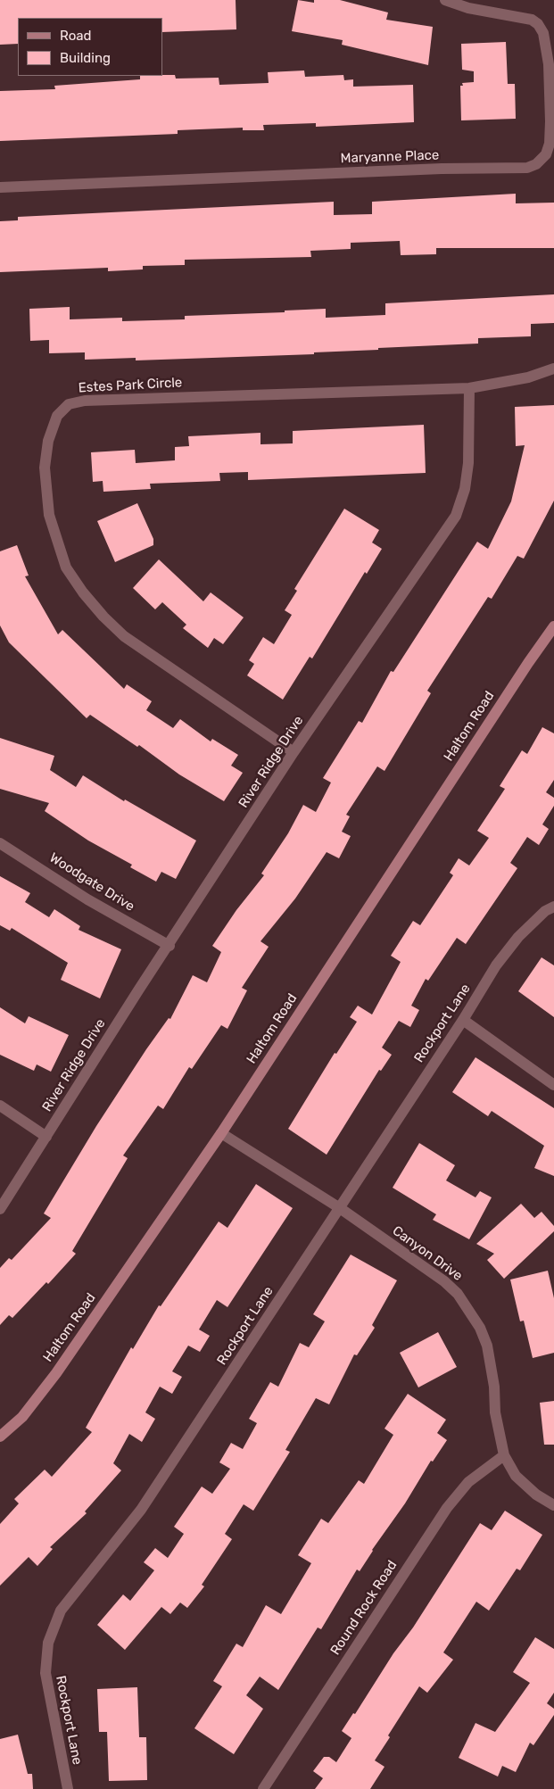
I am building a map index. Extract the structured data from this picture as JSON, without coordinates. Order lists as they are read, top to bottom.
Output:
{
  "streets": {
    "main road": ["Haltom Road"],
    "street": [
      "Maryanne Place",
      "Estes Park Circle",
      "River Ridge Drive",
      "Woodgate Drive",
      "Rockport Lane",
      "Canyon Drive",
      "Round Rock Road"
    ]
  },
  "crossings": [
    ["Estes Park Circle", "River Ridge Drive"],
    ["Haltom Road", "Canyon Drive"],
    ["River Ridge Drive", "Woodgate Drive"],
    ["Rockport Lane", "Canyon Drive"],
    ["Canyon Drive", "Round Rock Road"]
  ],
  "legend": ["Road", "Building"]
}
